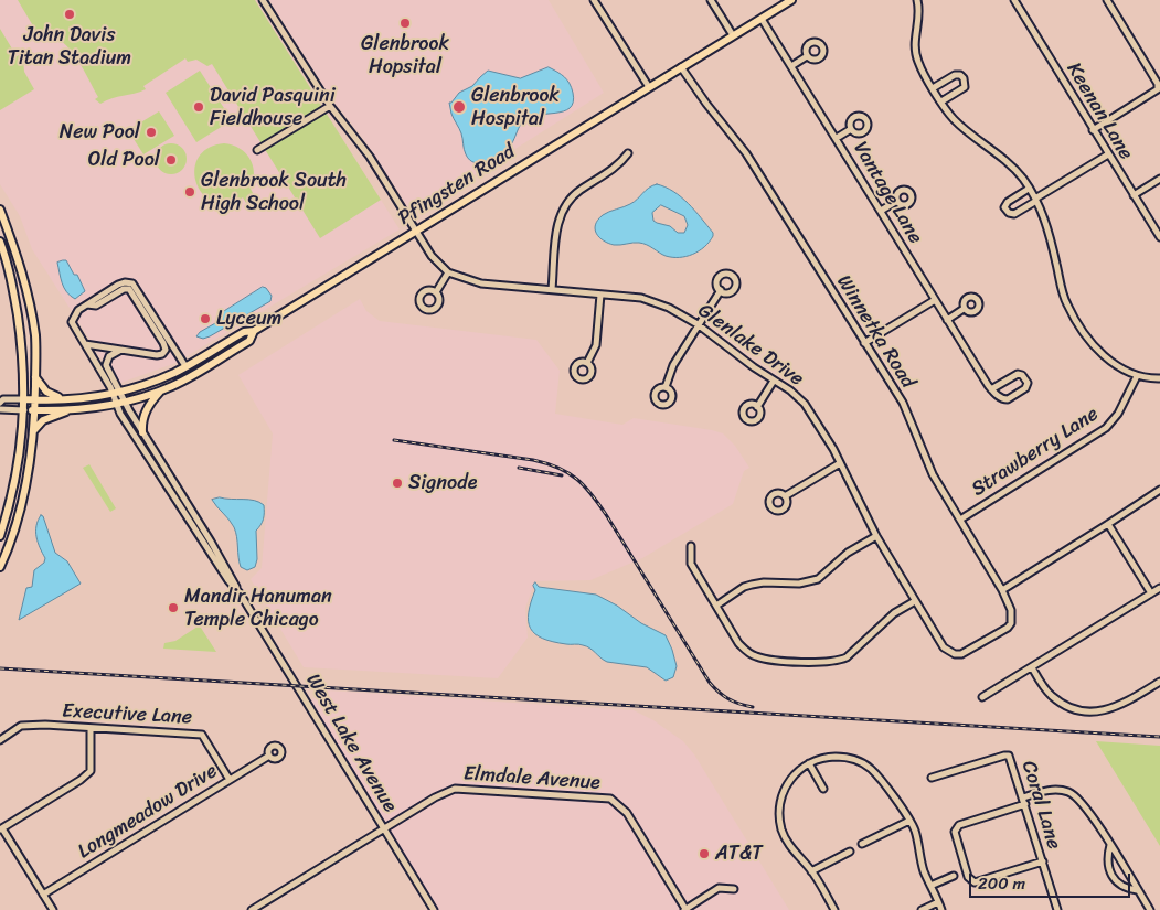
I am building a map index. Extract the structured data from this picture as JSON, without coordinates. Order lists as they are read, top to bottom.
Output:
{
  "streets": {
    "main road": ["Pfingsten Road"],
    "street": [
      "Keenan Lane",
      "Vantage Lane",
      "Winnetka Road",
      "Glenlake Drive",
      "Strawberry Lane",
      "Executive Lane",
      "West Lake Avenue",
      "Elmdale Avenue",
      "Coral Lane",
      "Longmeadow Drive"
    ]
  },
  "crossings": [
    ["Pfingsten Road", "Vantage Lane"],
    ["Pfingsten Road", "Winnetka Road"],
    ["Pfingsten Road", "Glenlake Drive"],
    ["Pfingsten Road", "West Lake Avenue"],
    ["Winnetka Road", "Glenlake Drive"],
    ["Winnetka Road", "Strawberry Lane"],
    ["Executive Lane", "Longmeadow Drive"],
    ["West Lake Avenue", "Elmdale Avenue"]
  ],
  "places": [
    "John Davis Titan Stadium",
    "Glenbrook Hopsital",
    "David Pasquini Fieldhouse",
    "Glenbrook Hospital",
    "New Pool",
    "Old Pool",
    "Glenbrook South High School",
    "Lyceum",
    "Signode",
    "Mandir Hanuman Temple Chicago",
    "AT&T"
  ],
  "scale_bar": "200 m"
}
